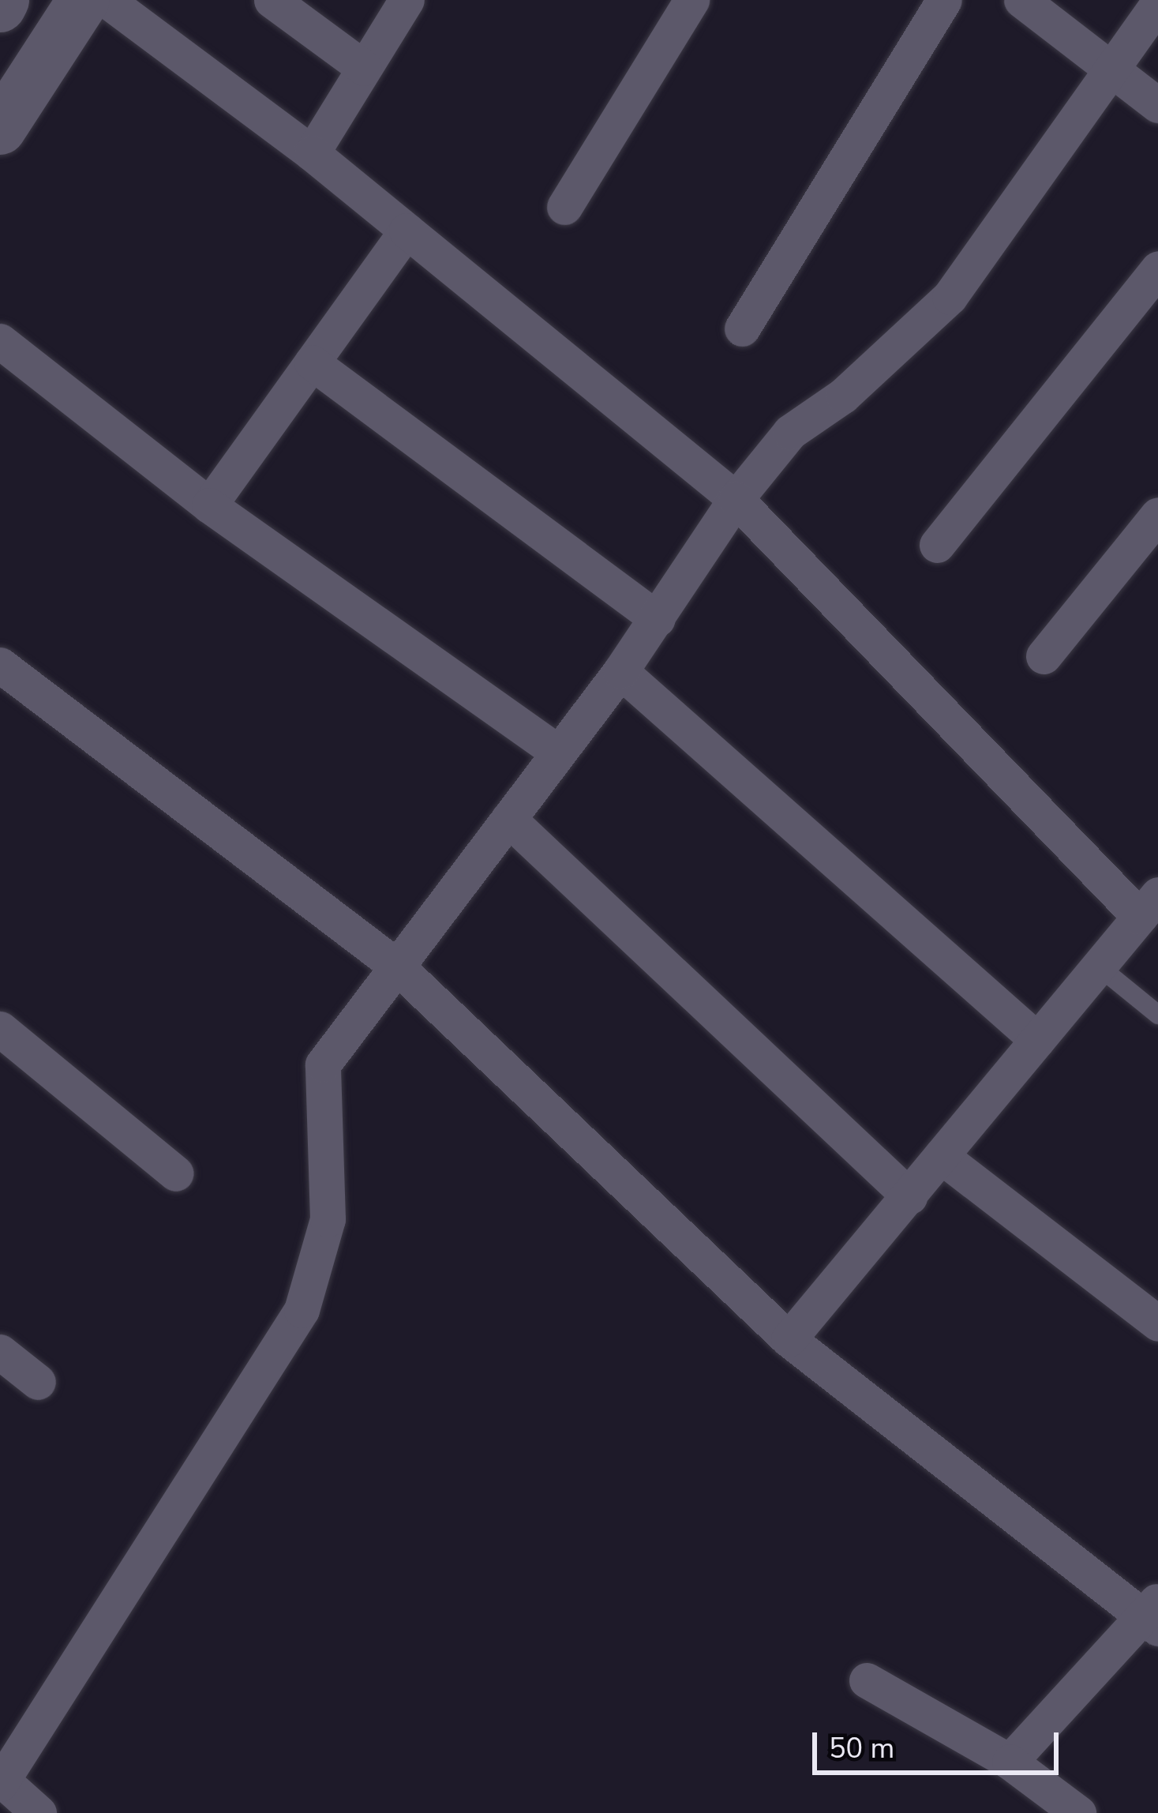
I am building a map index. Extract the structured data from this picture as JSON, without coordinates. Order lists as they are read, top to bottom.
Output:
{
  "scale_bar": "50 m"
}
